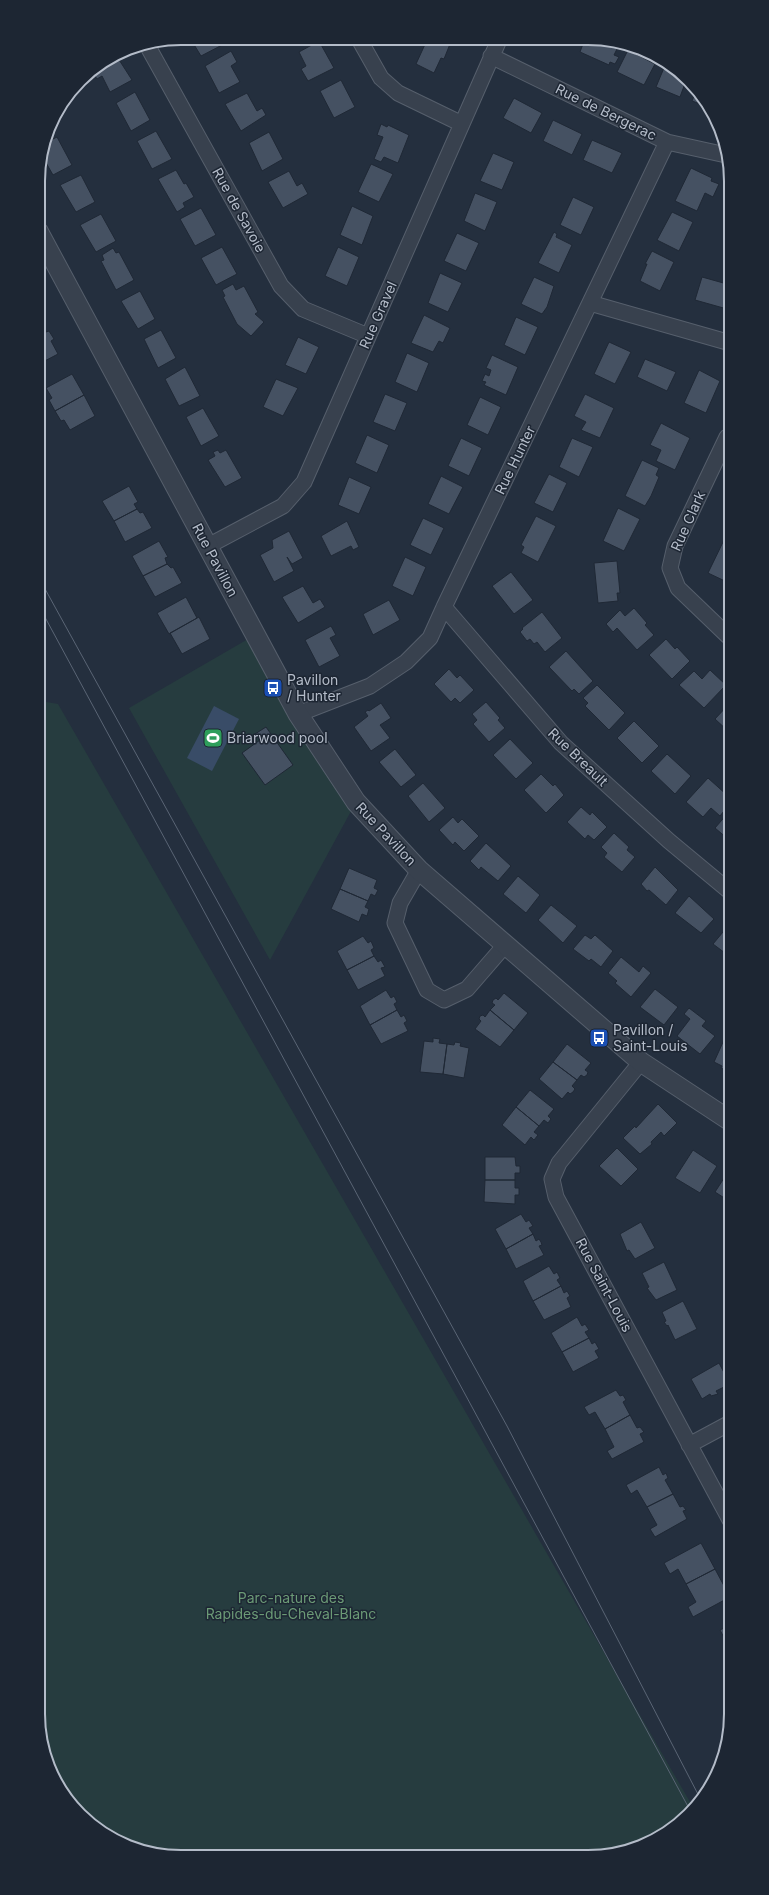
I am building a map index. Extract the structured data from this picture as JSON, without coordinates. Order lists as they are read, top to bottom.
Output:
{
  "streets": {
    "street": [
      "Rue de Bergerac",
      "Rue de Savoie",
      "Rue Gravel",
      "Rue Hunter",
      "Rue Clark",
      "Rue Pavillon",
      "Rue Breault",
      "Rue Saint-Louis"
    ]
  },
  "crossings": [
    ["Rue de Bergerac", "Rue Gravel"],
    ["Rue de Bergerac", "Rue Hunter"],
    ["Rue de Savoie", "Rue Gravel"],
    ["Rue Gravel", "Rue Pavillon"],
    ["Rue Hunter", "Rue Pavillon"],
    ["Rue Hunter", "Rue Breault"],
    ["Rue Pavillon", "Rue Saint-Louis"]
  ],
  "parks": ["Parc-nature des Rapides-du-Cheval-Blanc"],
  "places": {
    "bus stop": ["Pavillon / Hunter", "Pavillon / Saint-Louis"],
    "sports": ["Briarwood pool"]
  }
}
